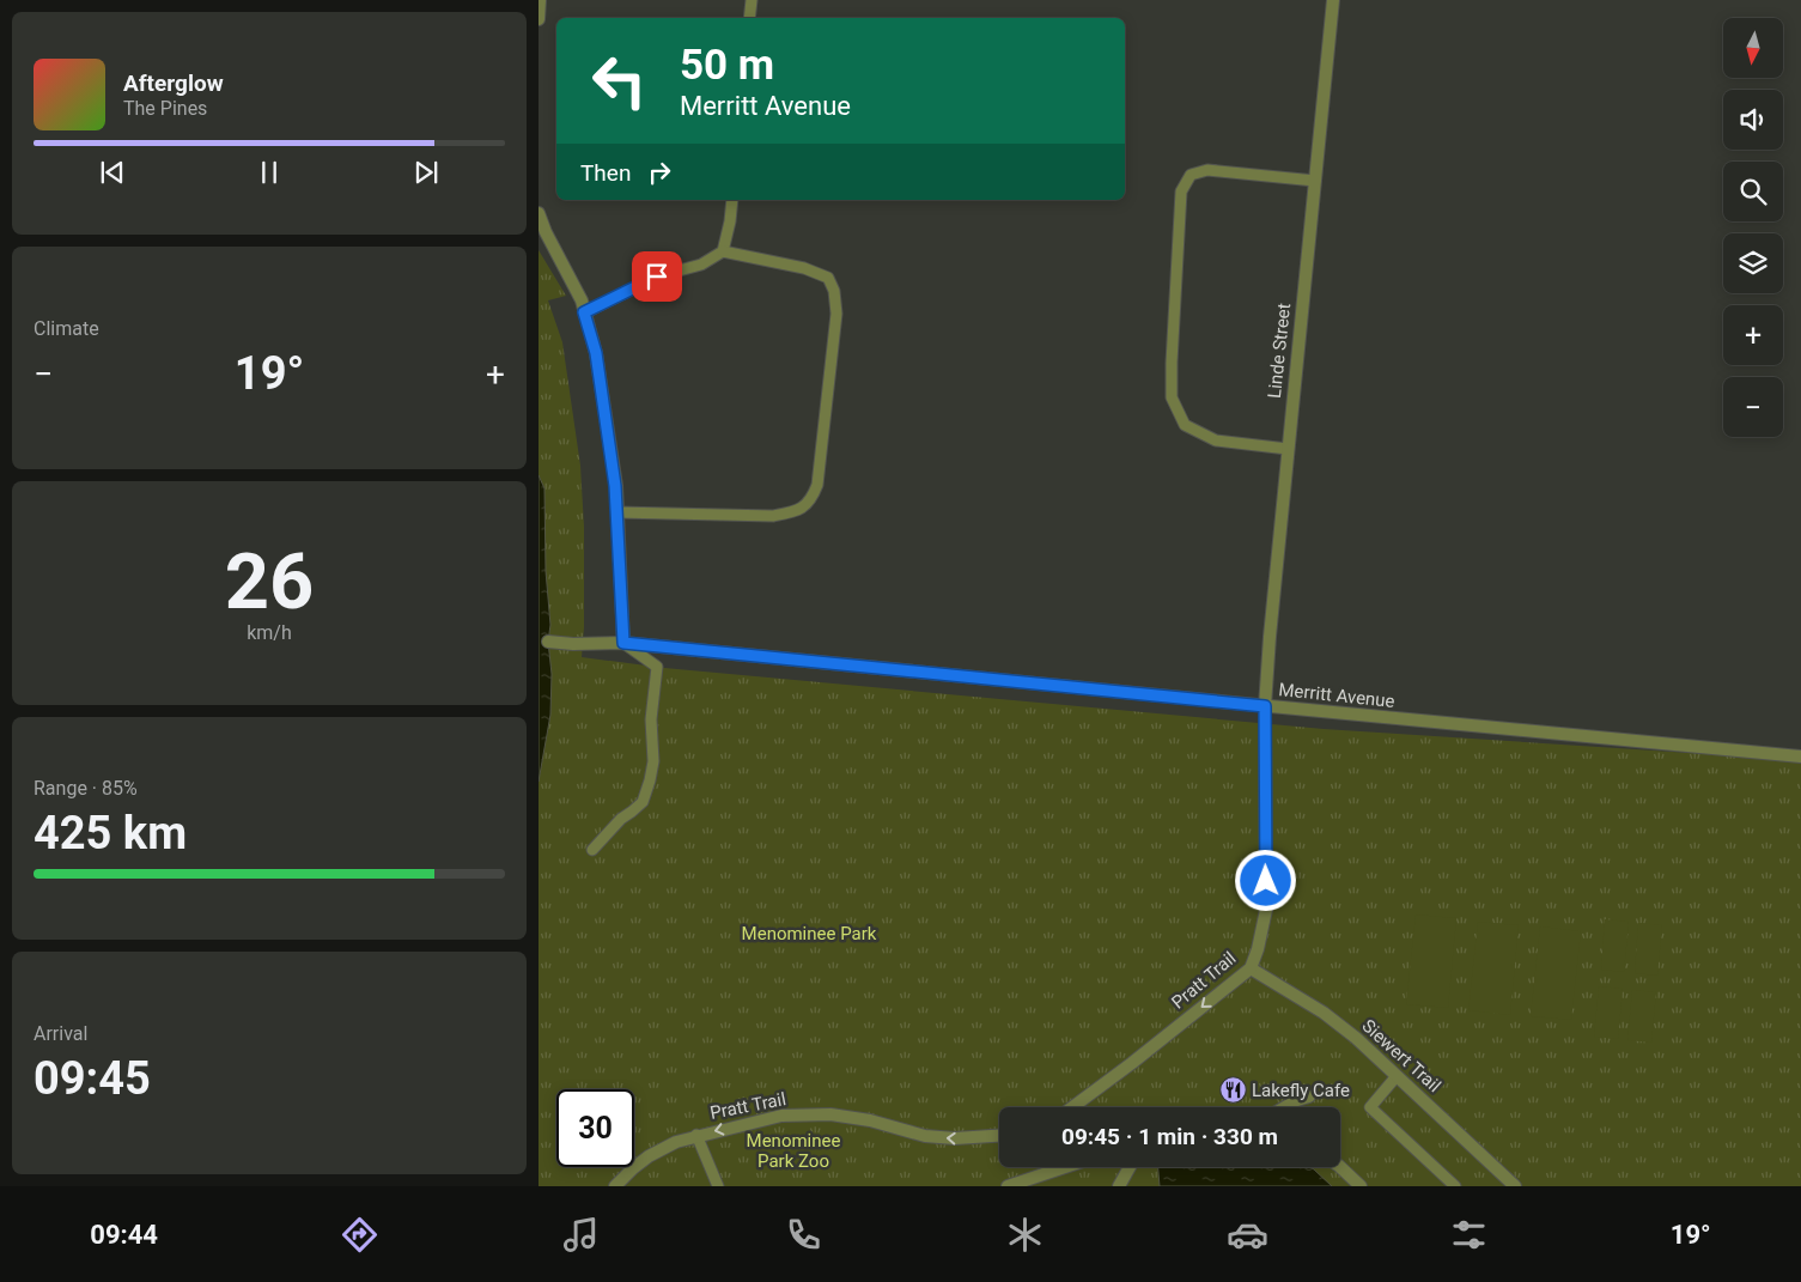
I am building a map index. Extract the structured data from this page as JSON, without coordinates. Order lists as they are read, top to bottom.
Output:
{
  "streets": {
    "street": [
      "Linde Street",
      "Merritt Avenue",
      "Pratt Trail",
      "Siewert Trail"
    ]
  },
  "crossings": [
    ["Linde Street", "Merritt Avenue"],
    ["Linde Street", "Pratt Trail"],
    ["Merritt Avenue", "Pratt Trail"],
    ["Pratt Trail", "Siewert Trail"]
  ],
  "one_way": ["Pratt Trail"],
  "parks": ["Menominee Park", "Menominee Park Zoo"],
  "places": {
    "restaurant": ["Lakefly Cafe"]
  },
  "north": "bottom",
  "page": {
    "map_buttons": ["+", "−"],
    "turn": ["50 m", "Merritt Avenue"],
    "song": ["Afterglow", "The Pines"],
    "then": "Then",
    "tile": [
      "Climate",
      ["26", "km/h"],
      ["Range · 85%", "425 km"],
      ["Arrival", "09:45"]
    ],
    "heat": ["−", "19°", "+"],
    "limit": "30",
    "trip": "09:45 · 1 min · 330 m",
    "tabs": ["09:44", "19°"]
  }
}
